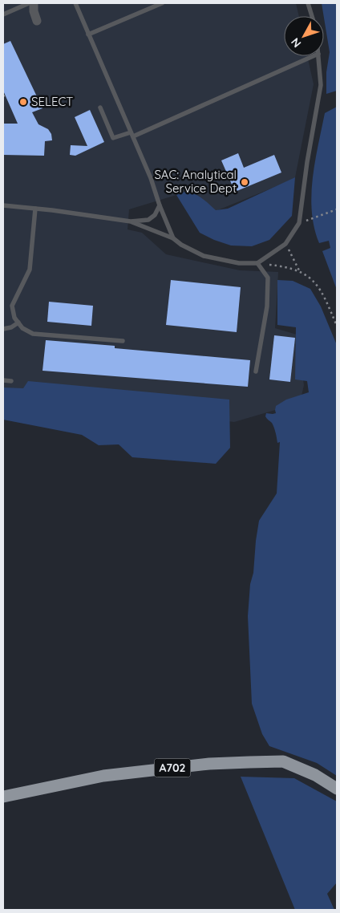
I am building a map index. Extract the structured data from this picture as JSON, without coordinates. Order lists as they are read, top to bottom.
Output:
{
  "streets": {
    "highway": ["A702"]
  },
  "places": ["SELECT", "SAC: Analytical Service Dept"],
  "north": "bottom left"
}
